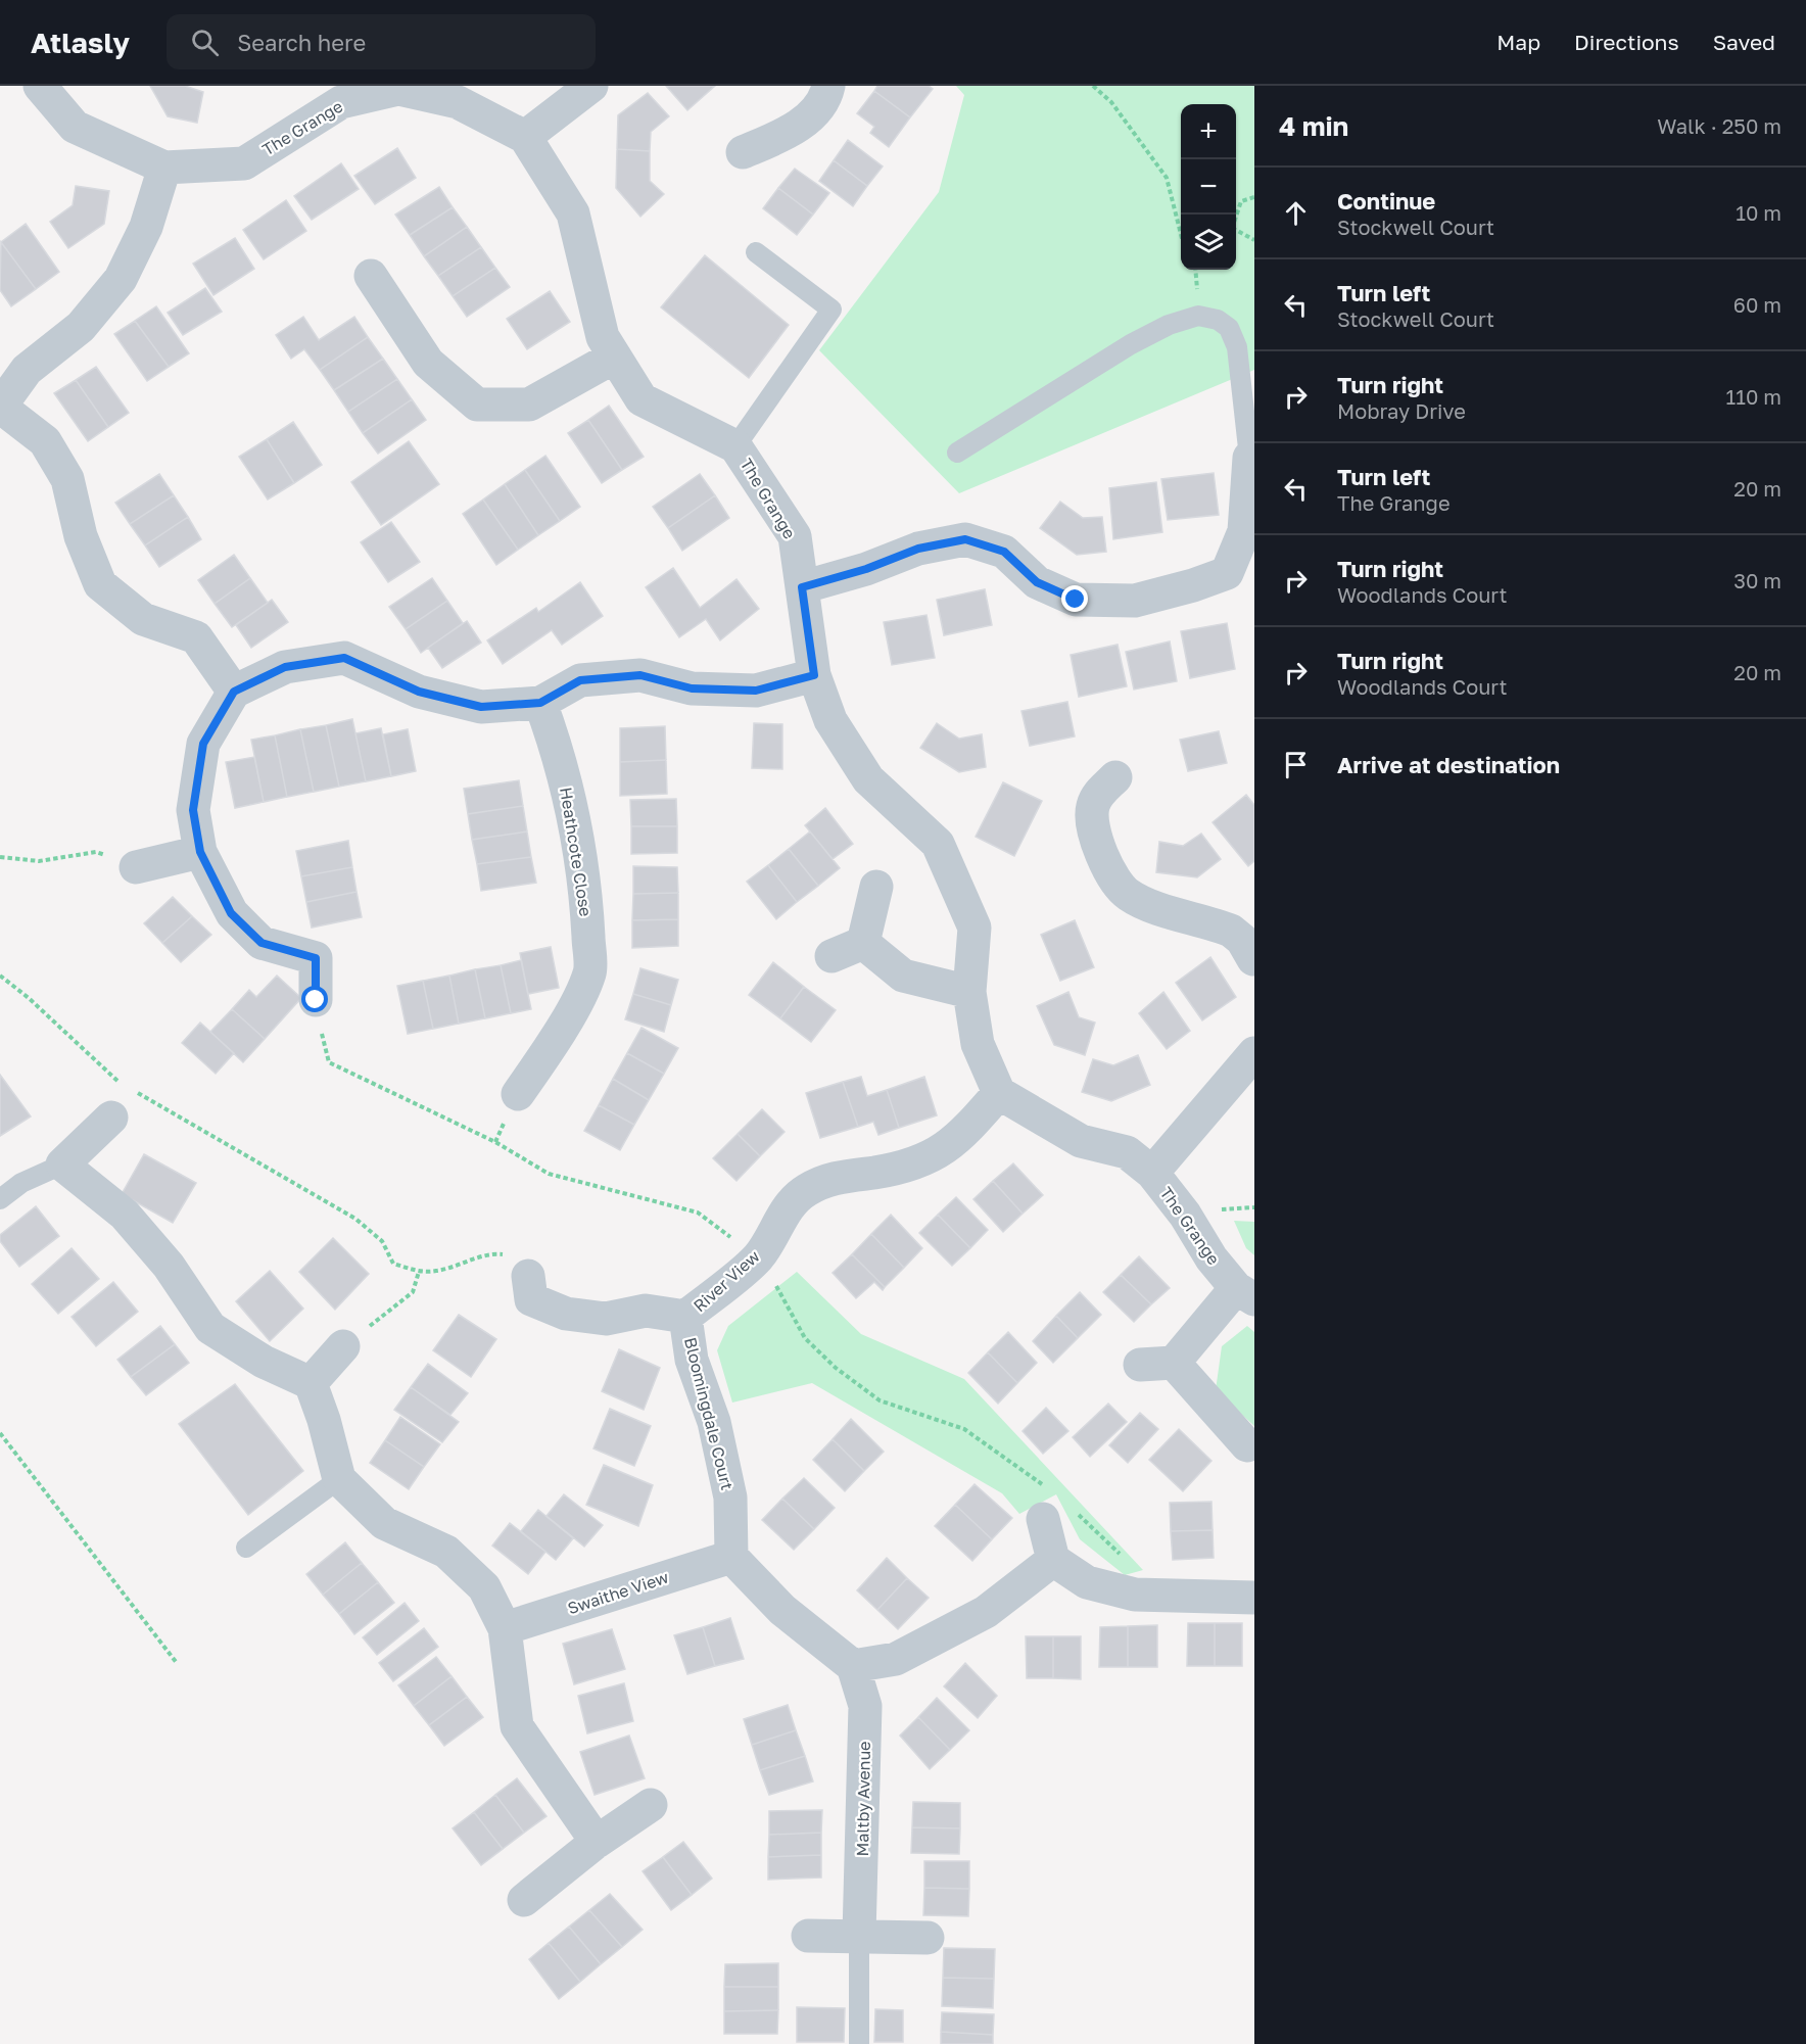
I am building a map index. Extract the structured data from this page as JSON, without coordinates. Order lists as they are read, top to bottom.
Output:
{
  "streets": {
    "street": [
      "The Grange",
      "Heathcote Close",
      "River View",
      "Bloomingdale Court",
      "Swaithe View",
      "Maltby Avenue"
    ]
  },
  "crossings": [
    ["The Grange", "River View"],
    ["River View", "Bloomingdale Court"],
    ["Bloomingdale Court", "Swaithe View"]
  ],
  "page": {
    "header": "Atlasly",
    "search": "Search here",
    "nav": ["Map", "Directions", "Saved"],
    "heading": ["4 min", "Walk · 250 m"],
    "map_buttons": ["+", "−"],
    "list": [
      ["Continue", "Stockwell Court", "10 m"],
      ["Turn left", "Stockwell Court", "60 m"],
      ["Turn right", "Mobray Drive", "110 m"],
      ["Turn left", "The Grange", "20 m"],
      ["Turn right", "Woodlands Court", "30 m"],
      ["Turn right", "Woodlands Court", "20 m"],
      "Arrive at destination"
    ]
  }
}
